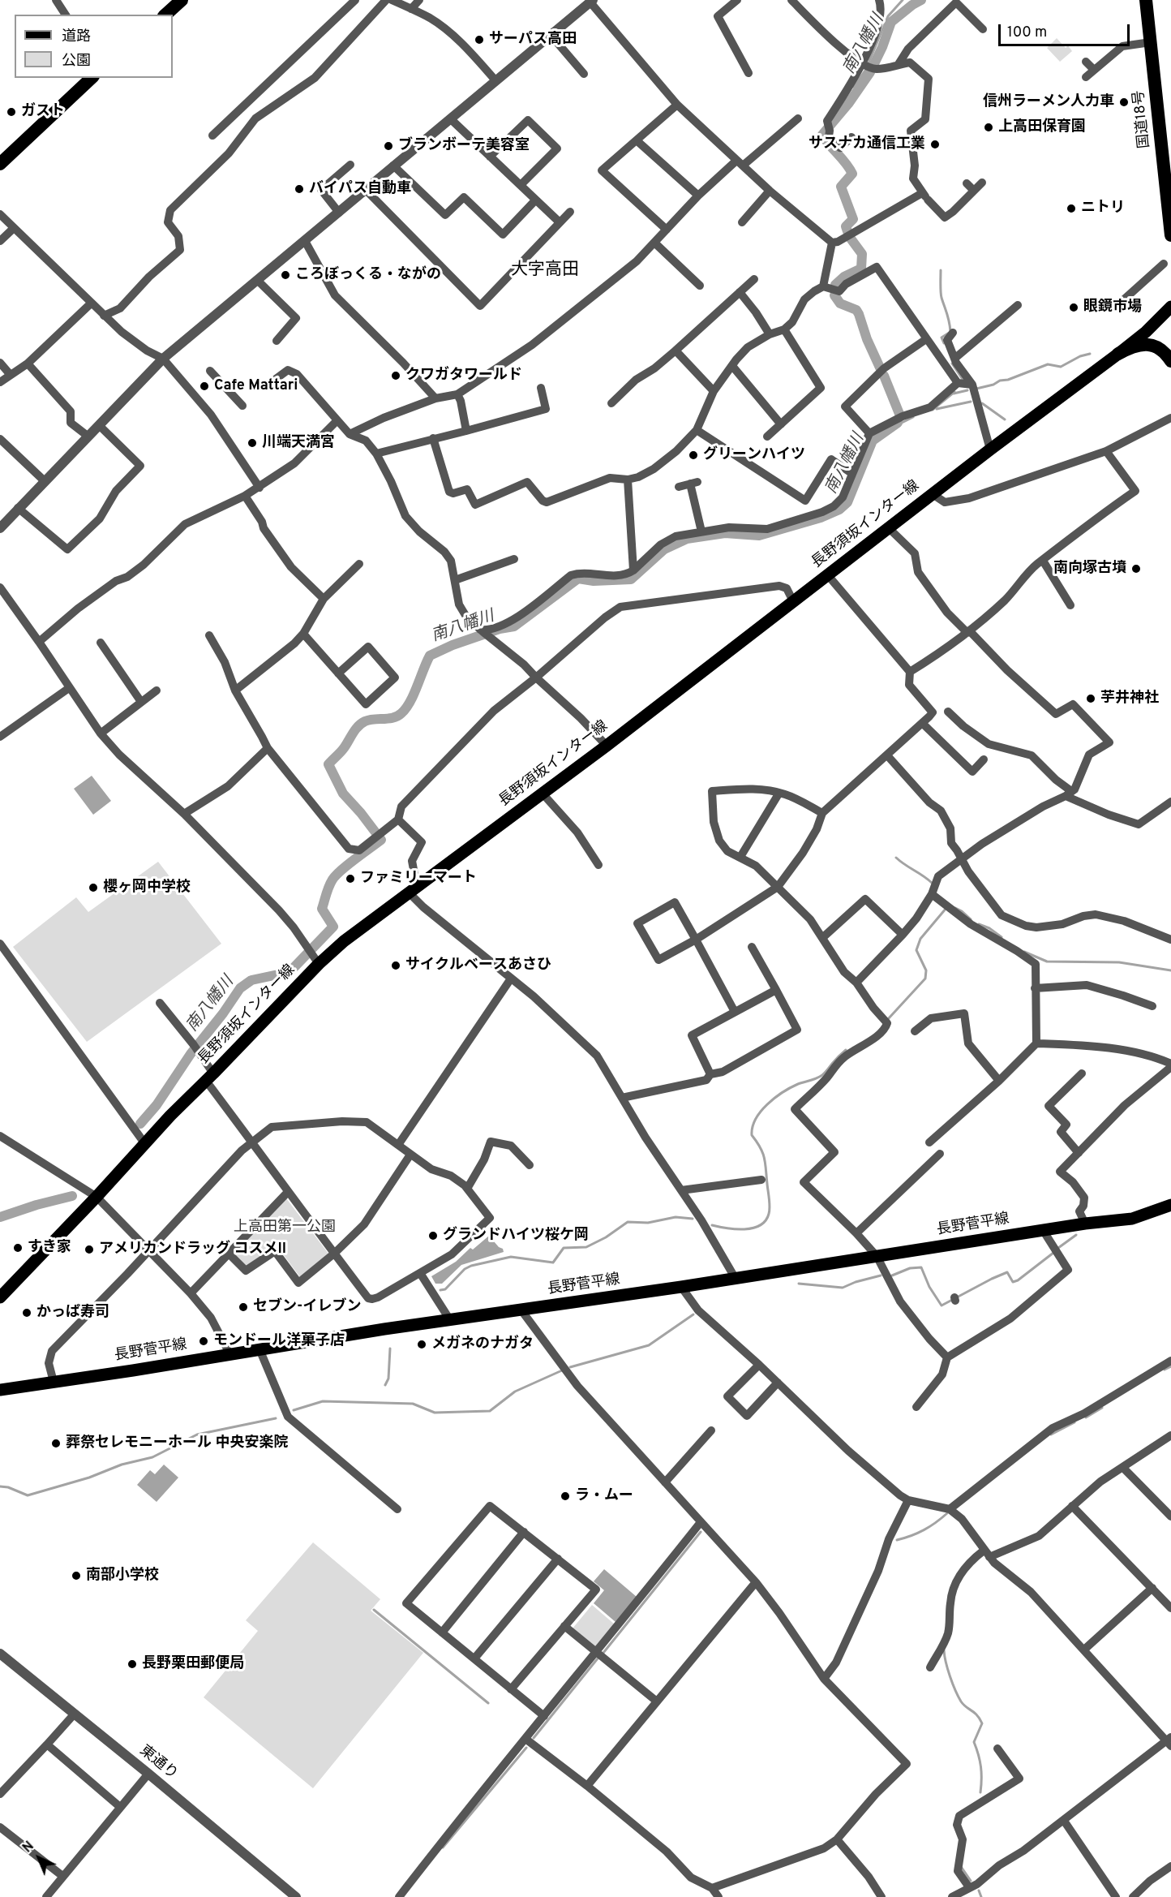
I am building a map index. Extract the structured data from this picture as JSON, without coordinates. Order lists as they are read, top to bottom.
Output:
{
  "streets": {
    "highway": ["国道18号"],
    "main road": ["長野須坂インター線", "長野菅平線"],
    "street": ["東通り"]
  },
  "districts": ["大字高田"],
  "water": ["南八幡川"],
  "parks": ["上高田第一公園"],
  "places": [
    "サーパス高田",
    "信州ラーメン人力車",
    "ガスト",
    "上高田保育園",
    "サスナカ通信工業",
    "ブランボーテ美容室",
    "バイパス自動車",
    "ニトリ",
    "ころぼっくる・ながの",
    "眼鏡市場",
    "クワガタワールド",
    "Cafe Mattari",
    "川端天満宮",
    "グリーンハイツ",
    "南向塚古墳",
    "芋井神社",
    "ファミリーマート",
    "櫻ヶ岡中学校",
    "サイクルベースあさひ",
    "グランドハイツ桜ケ岡",
    "すき家",
    "アメリカンドラッグ コスメII",
    "セブン-イレブン",
    "かっぱ寿司",
    "モンドール洋菓子店",
    "メガネのナガタ",
    "葬祭セレモニーホール 中央安楽院",
    "ラ・ムー",
    "南部小学校",
    "長野栗田郵便局"
  ],
  "legend": ["道路", "公園"],
  "scale_bar": "100 m",
  "north": "top left"
}
